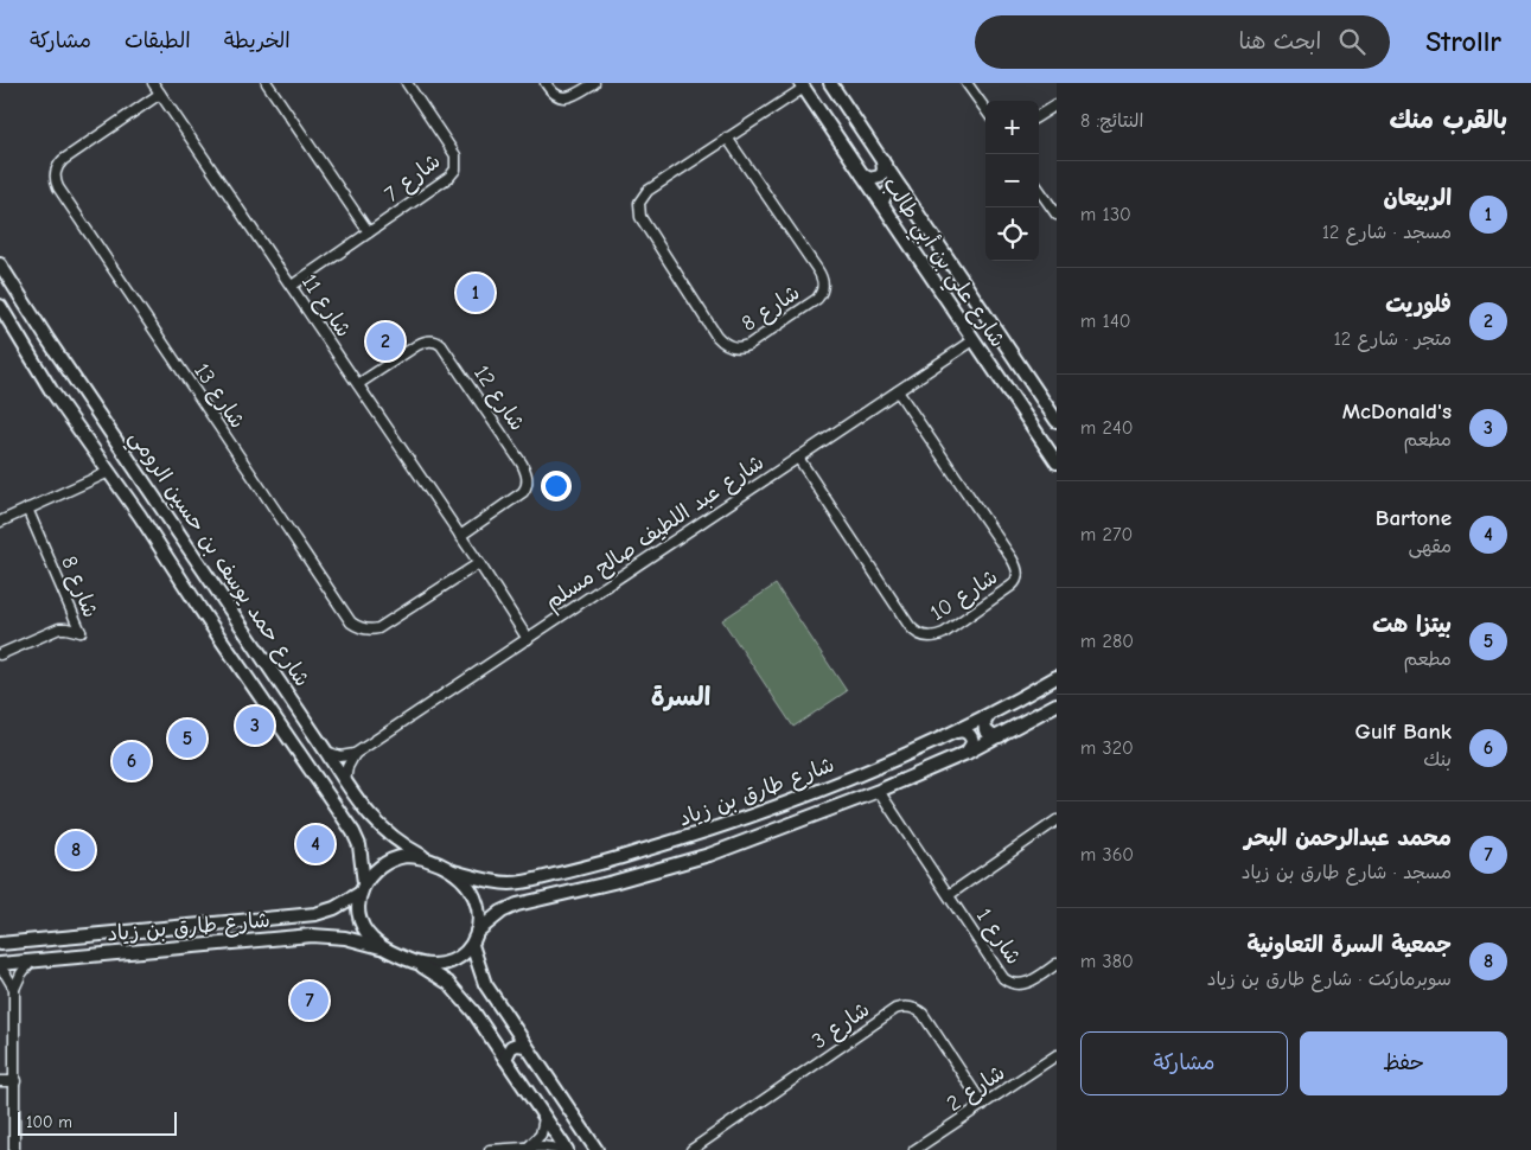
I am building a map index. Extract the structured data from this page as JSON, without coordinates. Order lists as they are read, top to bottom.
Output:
{
  "streets": {
    "street": [
      "شارع 7",
      "شارع علي بن أبي طالب",
      "شارع 11",
      "شارع 8",
      "شارع 13",
      "شارع 12",
      "شارع عبد اللطيف صالح مسلم",
      "شارع حمد يوسف بن حسين الرومي",
      "شارع 10",
      "شارع طارق بن زياد",
      "شارع 1",
      "شارع 3",
      "شارع 2"
    ]
  },
  "crossings": [
    ["شارع 7", "شارع 11"],
    ["شارع علي بن أبي طالب", "شارع 8"],
    ["شارع علي بن أبي طالب", "شارع عبد اللطيف صالح مسلم"],
    ["شارع 11", "شارع 13"],
    ["شارع 11", "شارع 12"],
    ["شارع 11", "شارع عبد اللطيف صالح مسلم"],
    ["شارع عبد اللطيف صالح مسلم", "شارع 10"],
    ["شارع حمد يوسف بن حسين الرومي", "شارع طارق بن زياد"],
    ["شارع طارق بن زياد", "شارع 1"],
    ["شارع 3", "شارع 2"]
  ],
  "districts": ["السرة"],
  "scale_bar": "100 m",
  "page": {
    "header": "Strollr",
    "search": "ابحث هنا",
    "nav": ["الخريطة", "الطبقات", "مشاركة"],
    "heading": ["بالقرب منك", "النتائج: 8"],
    "map_buttons": ["+", "−"],
    "list": [
      {
        "mark": "1",
        "name": "الربيعان",
        "note": "مسجد · شارع 12",
        "value": "130 m"
      },
      {
        "mark": "2",
        "name": "فلوريت",
        "note": "متجر · شارع 12",
        "value": "140 m"
      },
      {
        "mark": "3",
        "name": "McDonald's",
        "note": "مطعم",
        "value": "240 m"
      },
      {
        "mark": "4",
        "name": "Bartone",
        "note": "مقهى",
        "value": "270 m"
      },
      {
        "mark": "5",
        "name": "بيتزا هت",
        "note": "مطعم",
        "value": "280 m"
      },
      {
        "mark": "6",
        "name": "Gulf Bank",
        "note": "بنك",
        "value": "320 m"
      },
      {
        "mark": "7",
        "name": "محمد عبدالرحمن البحر",
        "note": "مسجد · شارع طارق بن زياد",
        "value": "360 m"
      },
      {
        "mark": "8",
        "name": "جمعية السرة التعاونية",
        "note": "سوبرماركت · شارع طارق بن زياد",
        "value": "380 m"
      }
    ],
    "pins": [
      "1",
      "2",
      "3",
      "5",
      "6",
      "4",
      "8",
      "7"
    ],
    "buttons": ["حفظ", "مشاركة"],
    "scale": "100 m"
  }
}
